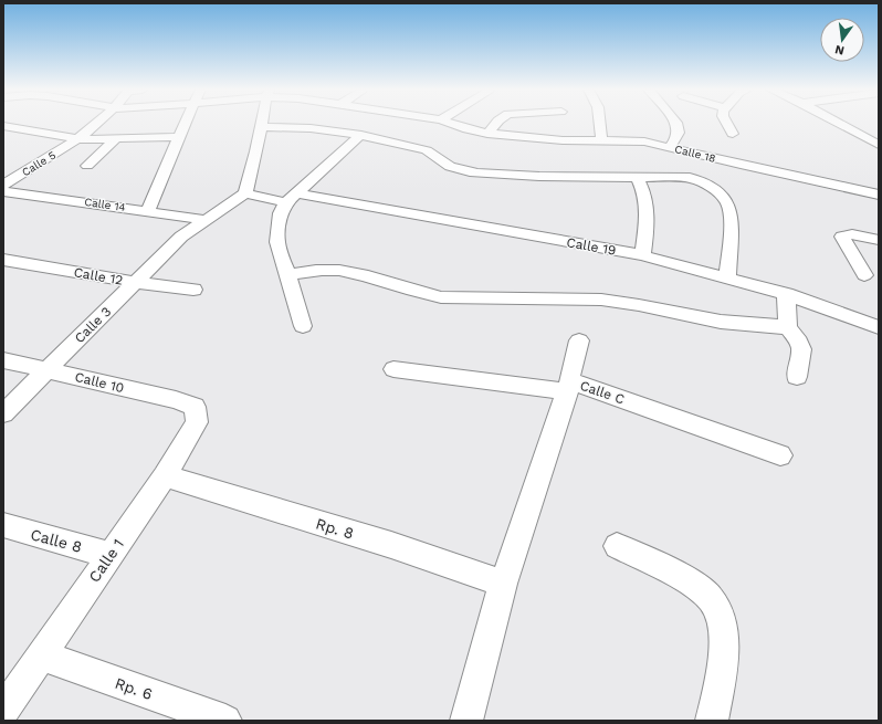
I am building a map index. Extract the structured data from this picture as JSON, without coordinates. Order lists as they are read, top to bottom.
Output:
{
  "streets": {
    "street": [
      "Calle 18",
      "Calle 5",
      "Calle 14",
      "Calle 19",
      "Calle 12",
      "Calle 3",
      "Calle 10",
      "Calle C",
      "Rp. 8",
      "Calle 8",
      "Calle 1",
      "Rp. 6"
    ]
  },
  "crossings": [
    ["Calle 14", "Calle 3"],
    ["Calle 19", "Calle 3"],
    ["Calle 12", "Calle 3"],
    ["Calle 3", "Calle 10"],
    ["Calle 10", "Calle 1"],
    ["Rp. 8", "Calle 1"],
    ["Calle 8", "Calle 1"],
    ["Calle 1", "Rp. 6"]
  ],
  "north": "bottom"
}
